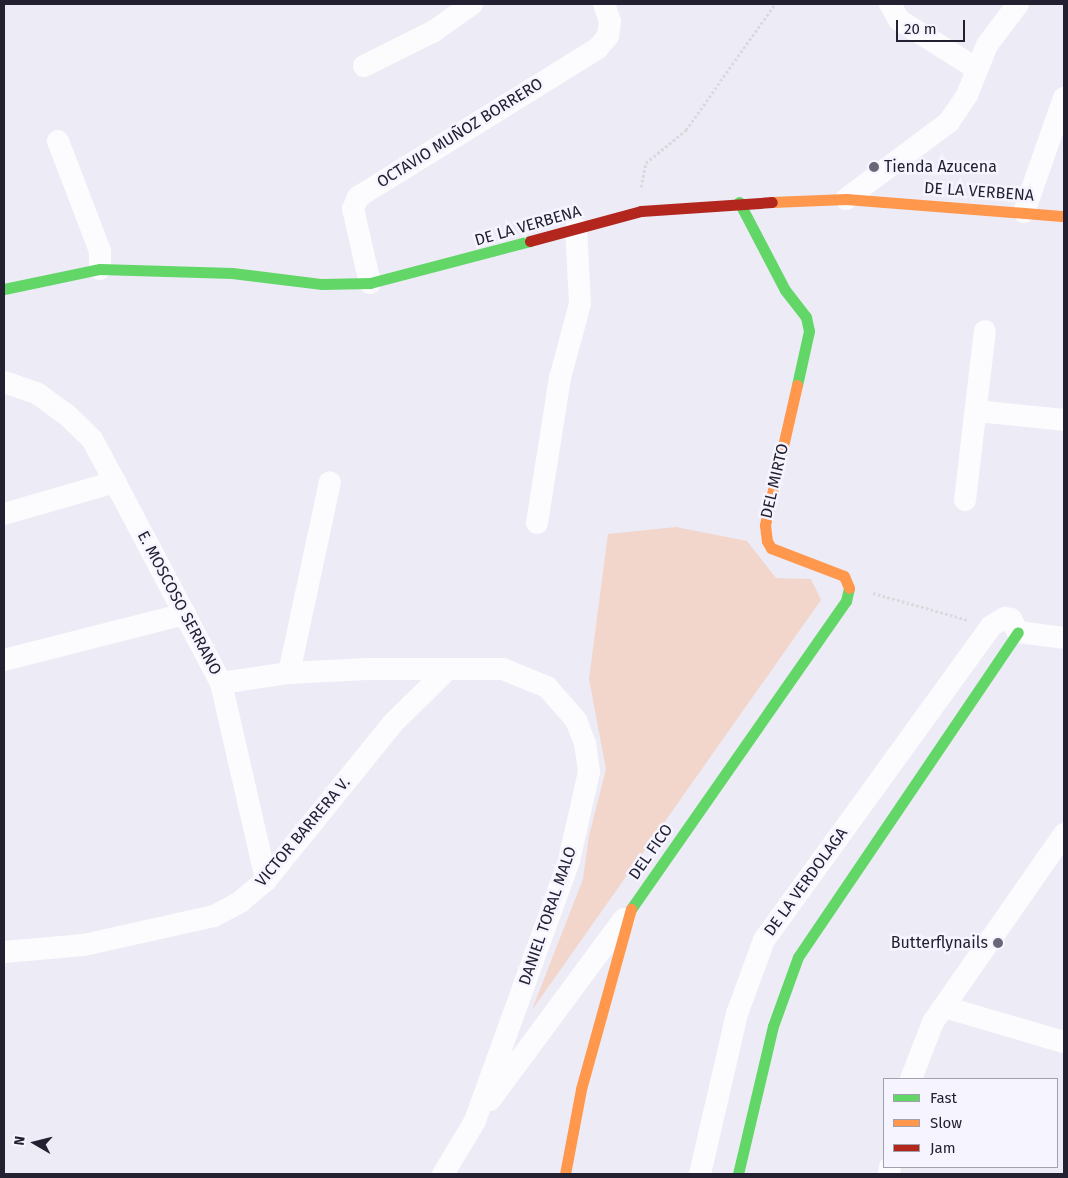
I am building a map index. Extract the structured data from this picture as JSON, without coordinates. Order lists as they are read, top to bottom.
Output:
{
  "streets": {
    "street": [
      "OCTAVIO MUÑOZ BORRERO",
      "DE LA VERBENA",
      "DEL MIRTO",
      "E. MOSCOSO SERRANO",
      "VICTOR BARRERA V.",
      "DEL FICO",
      "DE LA VERDOLAGA",
      "DANIEL TORAL MALO"
    ]
  },
  "crossings": [
    ["OCTAVIO MUÑOZ BORRERO", "DE LA VERBENA"],
    ["DE LA VERBENA", "DEL MIRTO"],
    ["DEL MIRTO", "DEL FICO"],
    ["E. MOSCOSO SERRANO", "VICTOR BARRERA V."],
    ["E. MOSCOSO SERRANO", "DANIEL TORAL MALO"],
    ["VICTOR BARRERA V.", "DANIEL TORAL MALO"]
  ],
  "places": ["Tienda Azucena", "Butterflynails"],
  "legend": ["Fast", "Slow", "Jam"],
  "scale_bar": "20 m",
  "north": "left"
}
